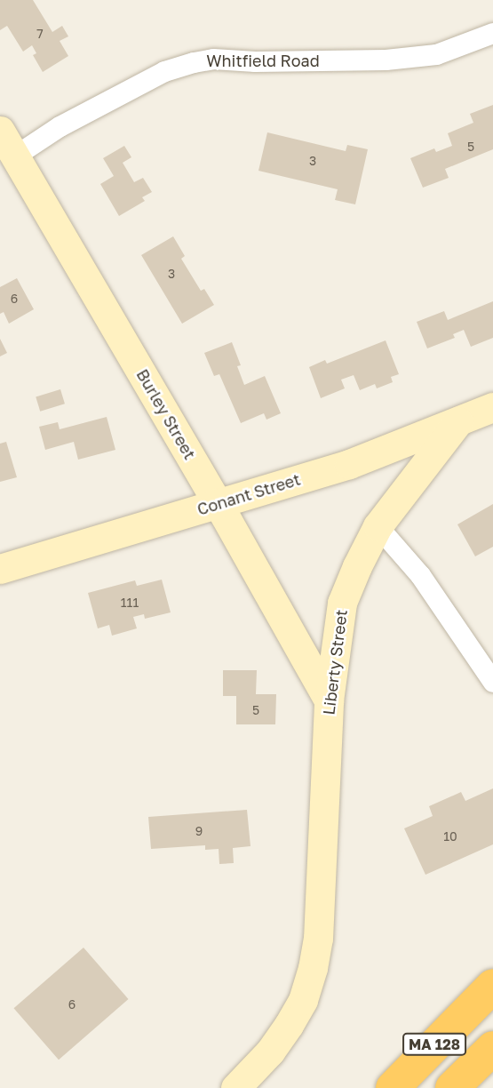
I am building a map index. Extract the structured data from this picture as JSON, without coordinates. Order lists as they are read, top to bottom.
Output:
{
  "streets": {
    "highway": ["MA 128"],
    "main road": ["Burley Street", "Conant Street", "Liberty Street"],
    "street": ["Whitfield Road"]
  },
  "crossings": [
    ["Whitfield Road", "Burley Street"],
    ["Burley Street", "Conant Street"],
    ["Burley Street", "Liberty Street"],
    ["Conant Street", "Liberty Street"]
  ],
  "house_numbers": [
    "7",
    "5",
    "3",
    "3",
    "6",
    "111",
    "5",
    "9",
    "10",
    "6"
  ]
}
